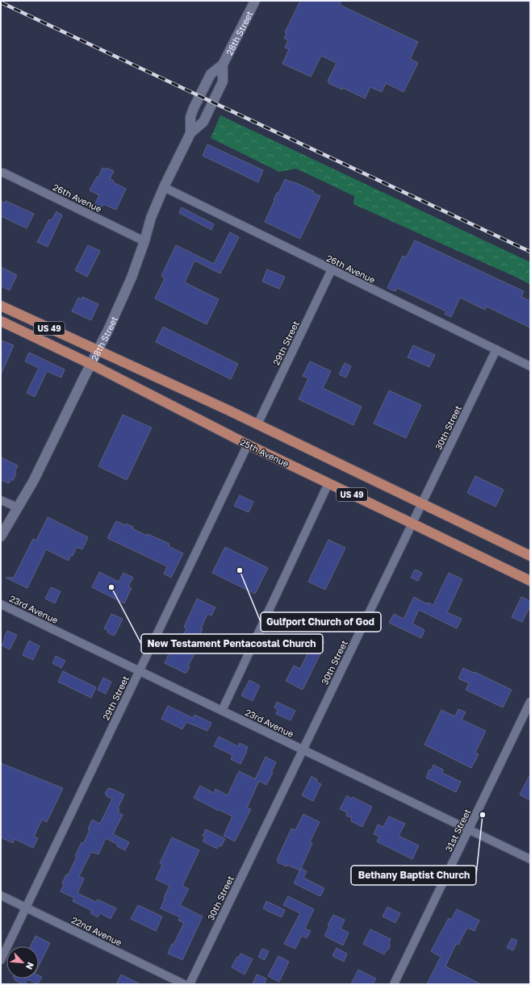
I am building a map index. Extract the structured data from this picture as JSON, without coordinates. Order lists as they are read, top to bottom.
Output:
{
  "streets": {
    "main road": ["28th Street", "US 49", "25th Avenue"],
    "street": [
      "26th Avenue",
      "29th Street",
      "30th Street",
      "23rd Avenue",
      "31st Street",
      "22nd Avenue"
    ]
  },
  "crossings": [
    ["28th Street", "26th Avenue"],
    ["28th Street", "US 49"],
    ["28th Street", "25th Avenue"],
    ["26th Avenue", "29th Street"],
    ["26th Avenue", "30th Street"],
    ["US 49", "29th Street"],
    ["US 49", "30th Street"],
    ["29th Street", "25th Avenue"],
    ["29th Street", "23rd Avenue"],
    ["29th Street", "22nd Avenue"],
    ["30th Street", "25th Avenue"],
    ["30th Street", "23rd Avenue"],
    ["23rd Avenue", "31st Street"]
  ],
  "places": ["Gulfport Church of God", "New Testament Pentacostal Church", "Bethany Baptist Church"],
  "north": "bottom right"
}
